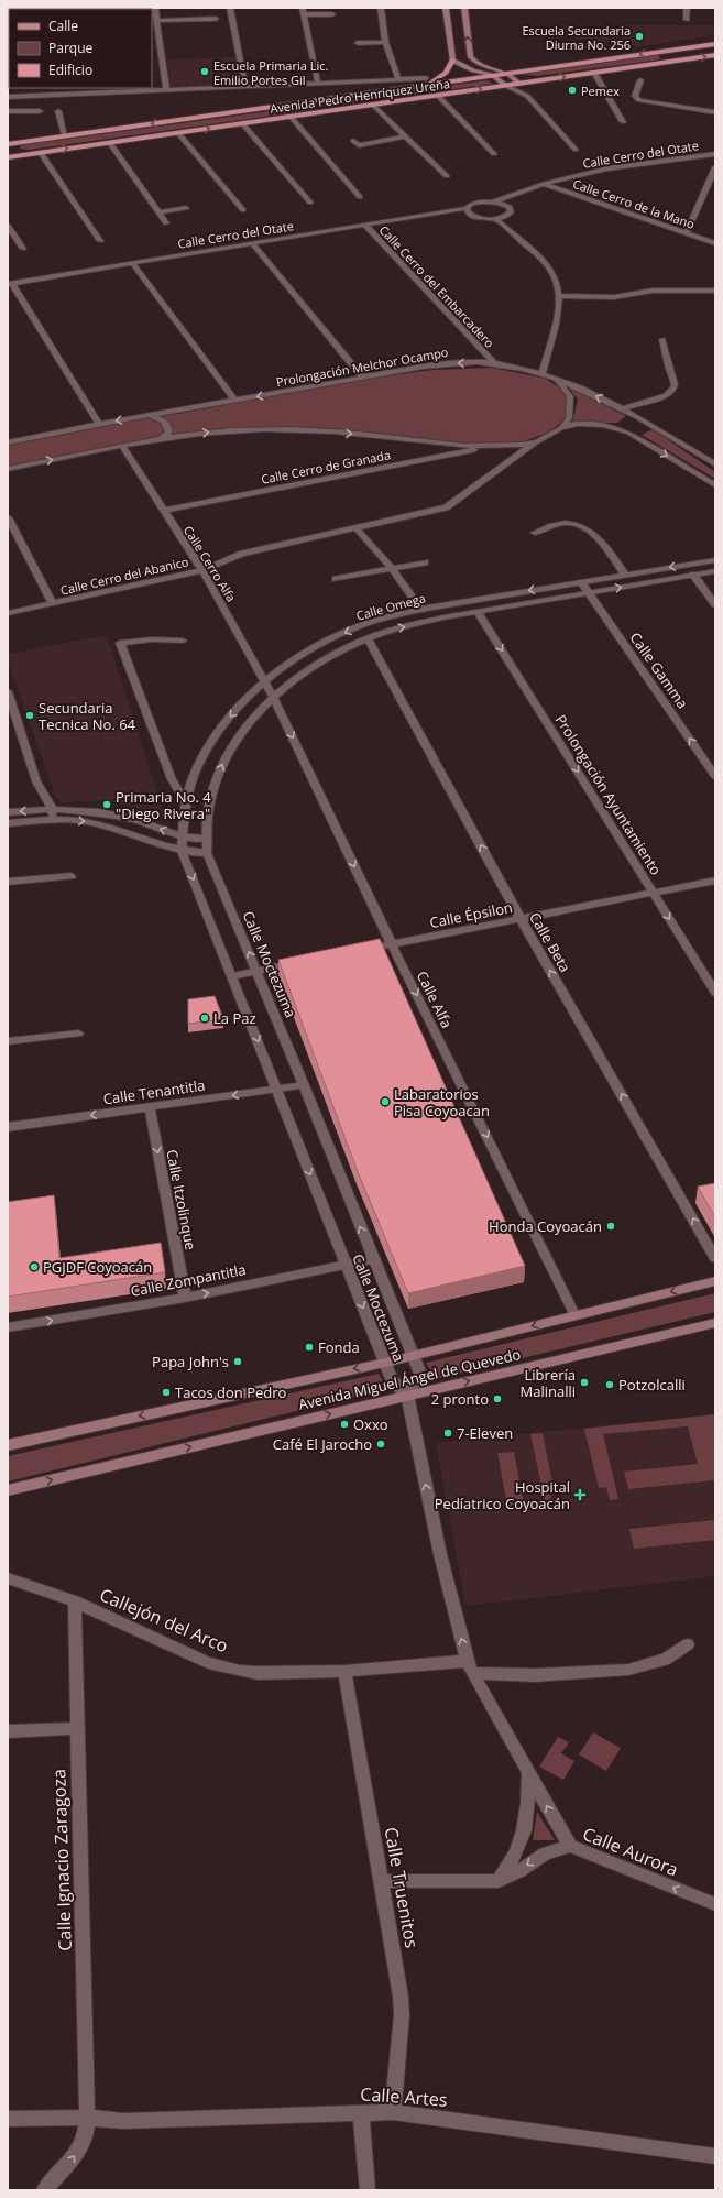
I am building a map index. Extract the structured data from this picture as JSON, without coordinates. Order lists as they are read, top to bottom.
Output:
{
  "streets": {
    "main road": ["Avenida Pedro Henríquez Ureña", "Avenida Miguel Ángel de Quevedo"],
    "street": [
      "Calle Cerro del Otate",
      "Calle Cerro de la Mano",
      "Calle Cerro del Embarcadero",
      "Prolongación Melchor Ocampo",
      "Calle Cerro de Granada",
      "Calle Cerro Alfa",
      "Calle Cerro del Abanico",
      "Calle Omega",
      "Calle Gamma",
      "Prolongación Ayuntamiento",
      "Calle Épsilon",
      "Calle Beta",
      "Calle Moctezuma",
      "Calle Alfa",
      "Calle Tenantitla",
      "Calle Itzolinque",
      "Calle Zompantitla",
      "Callejón del Arco",
      "Calle Aurora",
      "Calle Ignacio Zaragoza",
      "Calle Truenitos",
      "Calle Artes"
    ]
  },
  "crossings": [
    ["Calle Cerro del Otate", "Calle Cerro de la Mano"],
    ["Calle Cerro del Otate", "Calle Cerro del Embarcadero"],
    ["Calle Cerro del Embarcadero", "Prolongación Melchor Ocampo"],
    ["Calle Cerro de Granada", "Calle Cerro Alfa"],
    ["Calle Cerro Alfa", "Calle Cerro del Abanico"],
    ["Calle Cerro Alfa", "Calle Omega"],
    ["Calle Cerro Alfa", "Calle Alfa"],
    ["Calle Omega", "Calle Gamma"],
    ["Calle Omega", "Prolongación Ayuntamiento"],
    ["Calle Omega", "Calle Beta"],
    ["Calle Omega", "Calle Moctezuma"],
    ["Calle Omega", "Calle Alfa"],
    ["Prolongación Ayuntamiento", "Calle Épsilon"],
    ["Calle Épsilon", "Calle Beta"],
    ["Calle Épsilon", "Calle Alfa"],
    ["Calle Moctezuma", "Calle Tenantitla"],
    ["Calle Moctezuma", "Calle Zompantitla"],
    ["Calle Moctezuma", "Avenida Miguel Ángel de Quevedo"],
    ["Calle Alfa", "Avenida Miguel Ángel de Quevedo"],
    ["Calle Tenantitla", "Calle Itzolinque"],
    ["Calle Itzolinque", "Calle Zompantitla"],
    ["Callejón del Arco", "Calle Ignacio Zaragoza"],
    ["Callejón del Arco", "Calle Truenitos"],
    ["Calle Aurora", "Calle Truenitos"],
    ["Calle Ignacio Zaragoza", "Calle Artes"],
    ["Calle Truenitos", "Calle Artes"]
  ],
  "one_way": [
    "Calle Gamma",
    "Prolongación Ayuntamiento",
    "Calle Beta",
    "Calle Alfa",
    "Calle Tenantitla",
    "Calle Itzolinque",
    "Calle Zompantitla",
    "Calle Aurora"
  ],
  "places": {
    "other": [
      "Escuela Secundaria Diurna No. 256",
      "Escuela Primaria Lic. Emilio Portes Gil",
      "Pemex",
      "Secundaria Tecnica No. 64",
      "Primaria No. 4 \"Diego Rivera\"",
      "La Paz",
      "Labaratorios Pisa Coyoacan",
      "Honda Coyoacán",
      "PGJDF Coyoacán",
      "Fonda",
      "Papa John's",
      "Librería Malinalli",
      "Potzolcalli",
      "Tacos don Pedro",
      "2 pronto",
      "Oxxo",
      "7-Eleven",
      "Café El Jarocho"
    ],
    "health": ["Hospital Pedíatrico Coyoacán"]
  },
  "legend": ["Calle", "Parque", "Edificio"]
}
